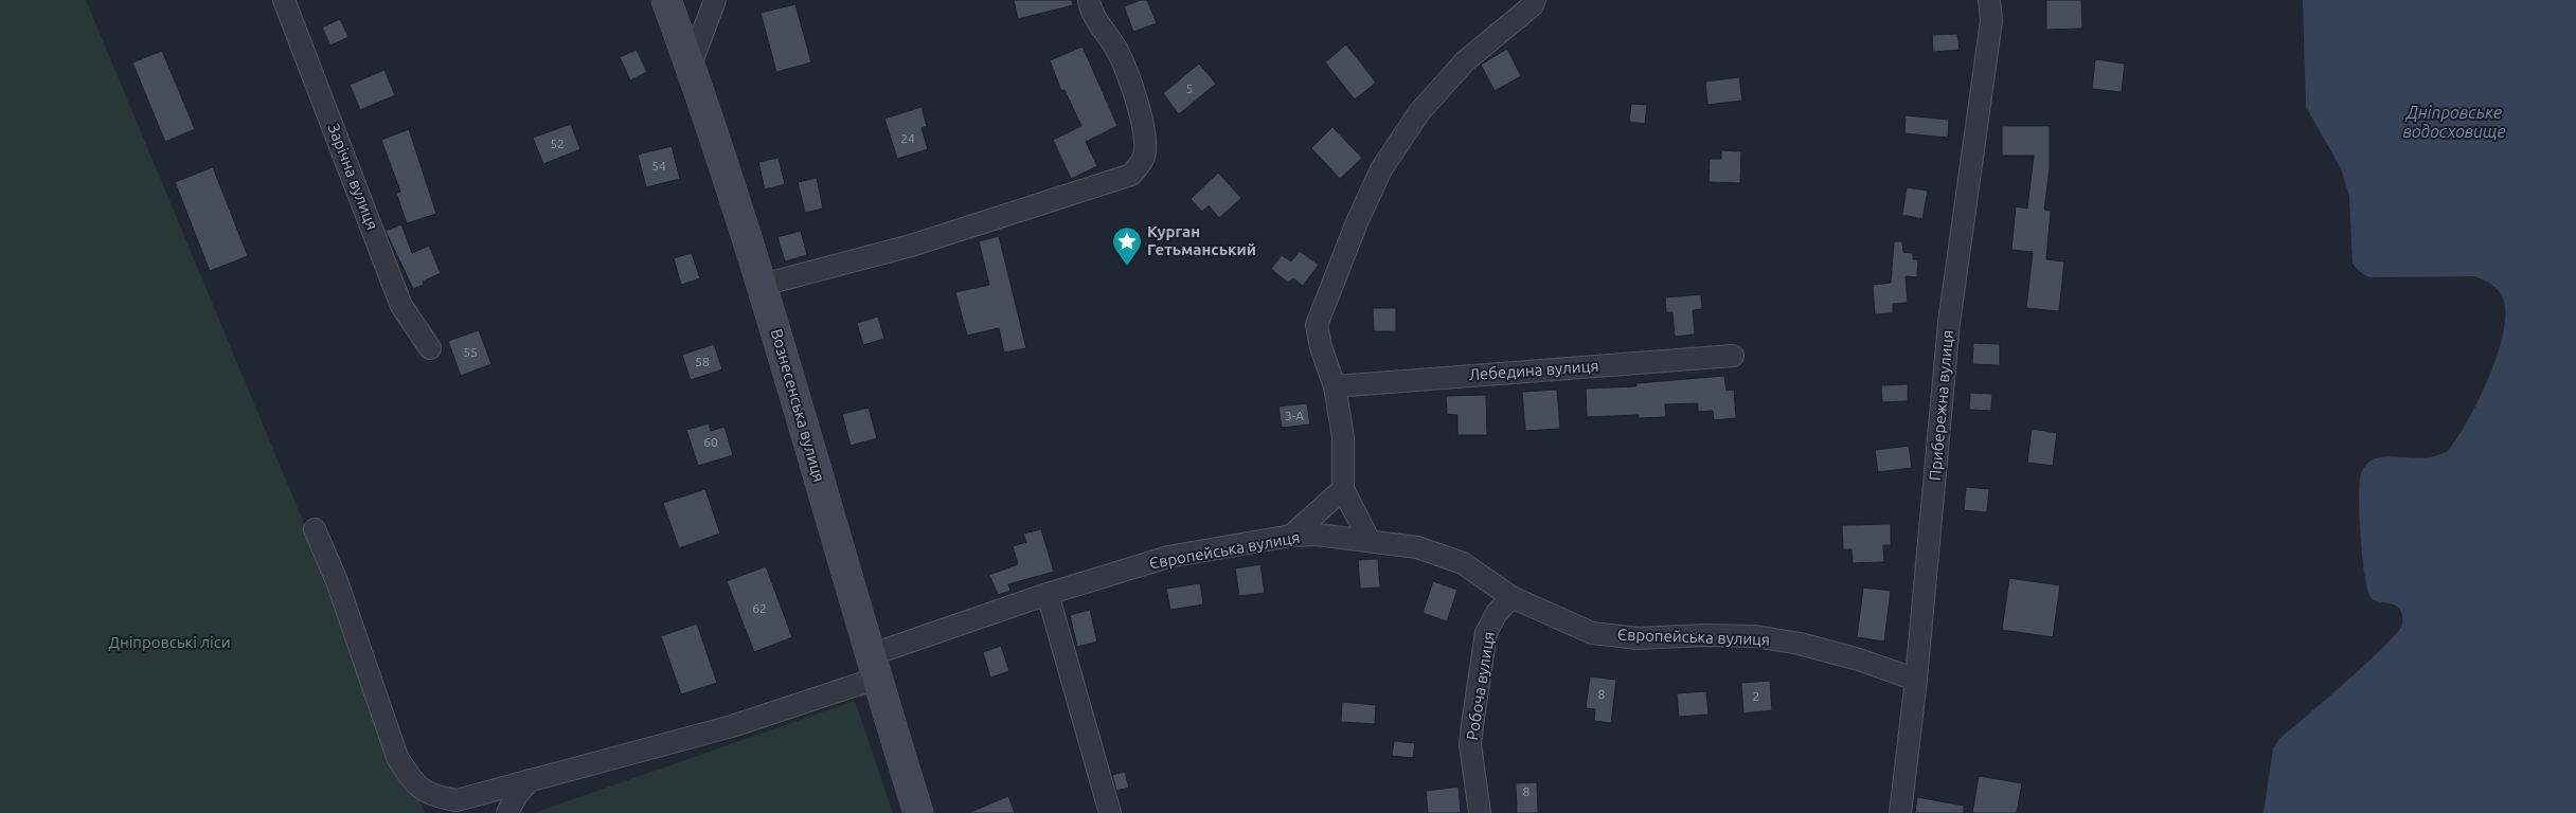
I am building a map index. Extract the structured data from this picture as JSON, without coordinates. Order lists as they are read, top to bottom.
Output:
{
  "streets": {
    "main road": ["Вознесенська вулиця"],
    "street": [
      "Зарічна вулиця",
      "Лебедина вулиця",
      "Прибережна вулиця",
      "Європейська вулиця",
      "Робоча вулиця"
    ]
  },
  "crossings": [
    ["Вознесенська вулиця", "Європейська вулиця"],
    ["Прибережна вулиця", "Європейська вулиця"],
    ["Європейська вулиця", "Робоча вулиця"]
  ],
  "water": ["Дніпровське водосховище"],
  "parks": ["Дніпровські ліси"],
  "places": {
    "place": ["Курган Гетьманський"]
  },
  "house_numbers": [
    "5",
    "24",
    "52",
    "54",
    "55",
    "58",
    "3-А",
    "60",
    "62",
    "8",
    "2",
    "8"
  ]
}
